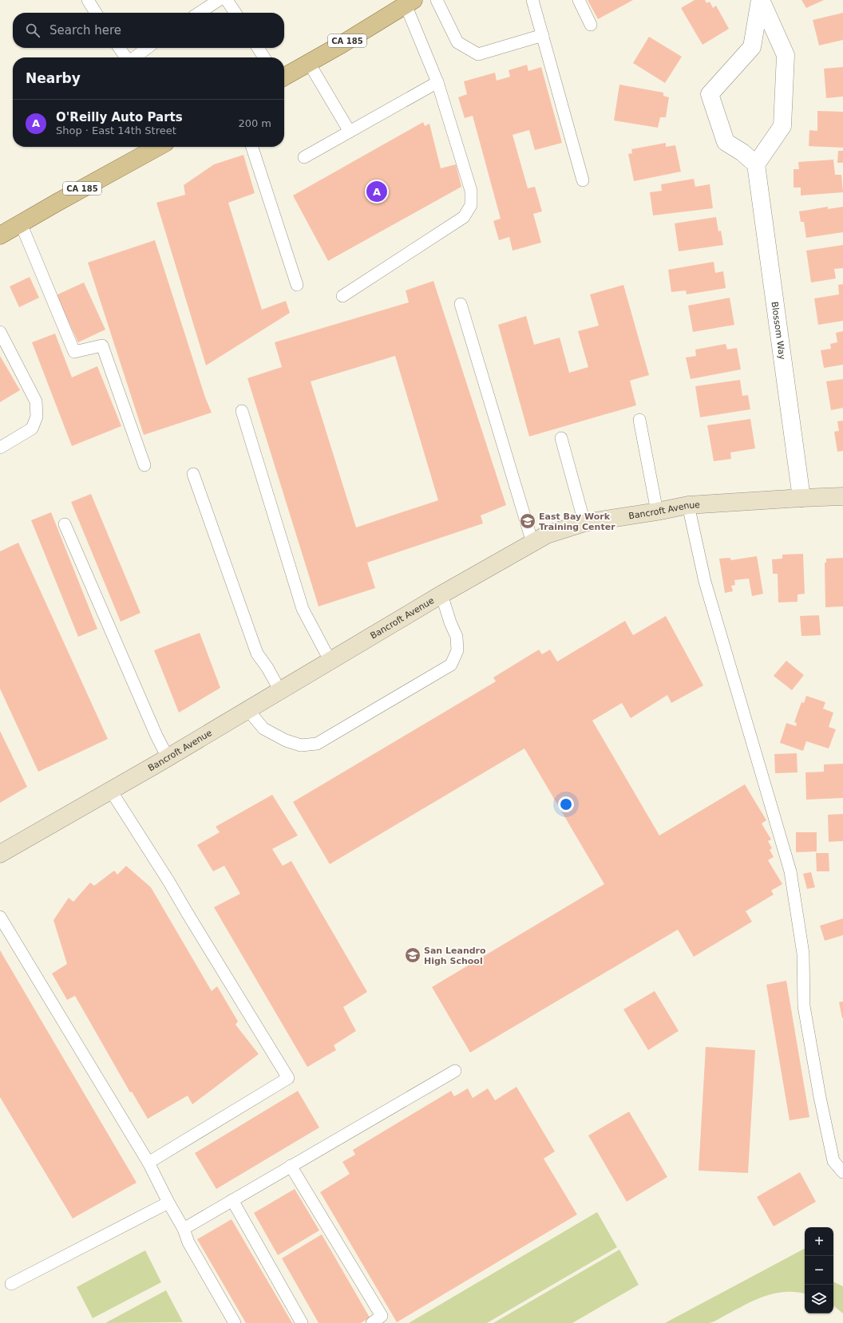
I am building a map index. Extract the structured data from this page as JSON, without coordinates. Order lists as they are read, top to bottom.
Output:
{
  "streets": {
    "main road": ["CA 185", "Bancroft Avenue"],
    "street": ["Blossom Way"]
  },
  "crossings": [
    ["Blossom Way", "Bancroft Avenue"]
  ],
  "places": {
    "school or university": ["East Bay Work Training Center", "San Leandro High School"]
  },
  "page": {
    "search": "Search here",
    "heading": "Nearby",
    "list": [
      {
        "mark": "A",
        "name": "O'Reilly Auto Parts",
        "note": "Shop · East 14th Street",
        "value": "200 m"
      }
    ],
    "pins": "A",
    "map_buttons": ["+", "−"]
  }
}
